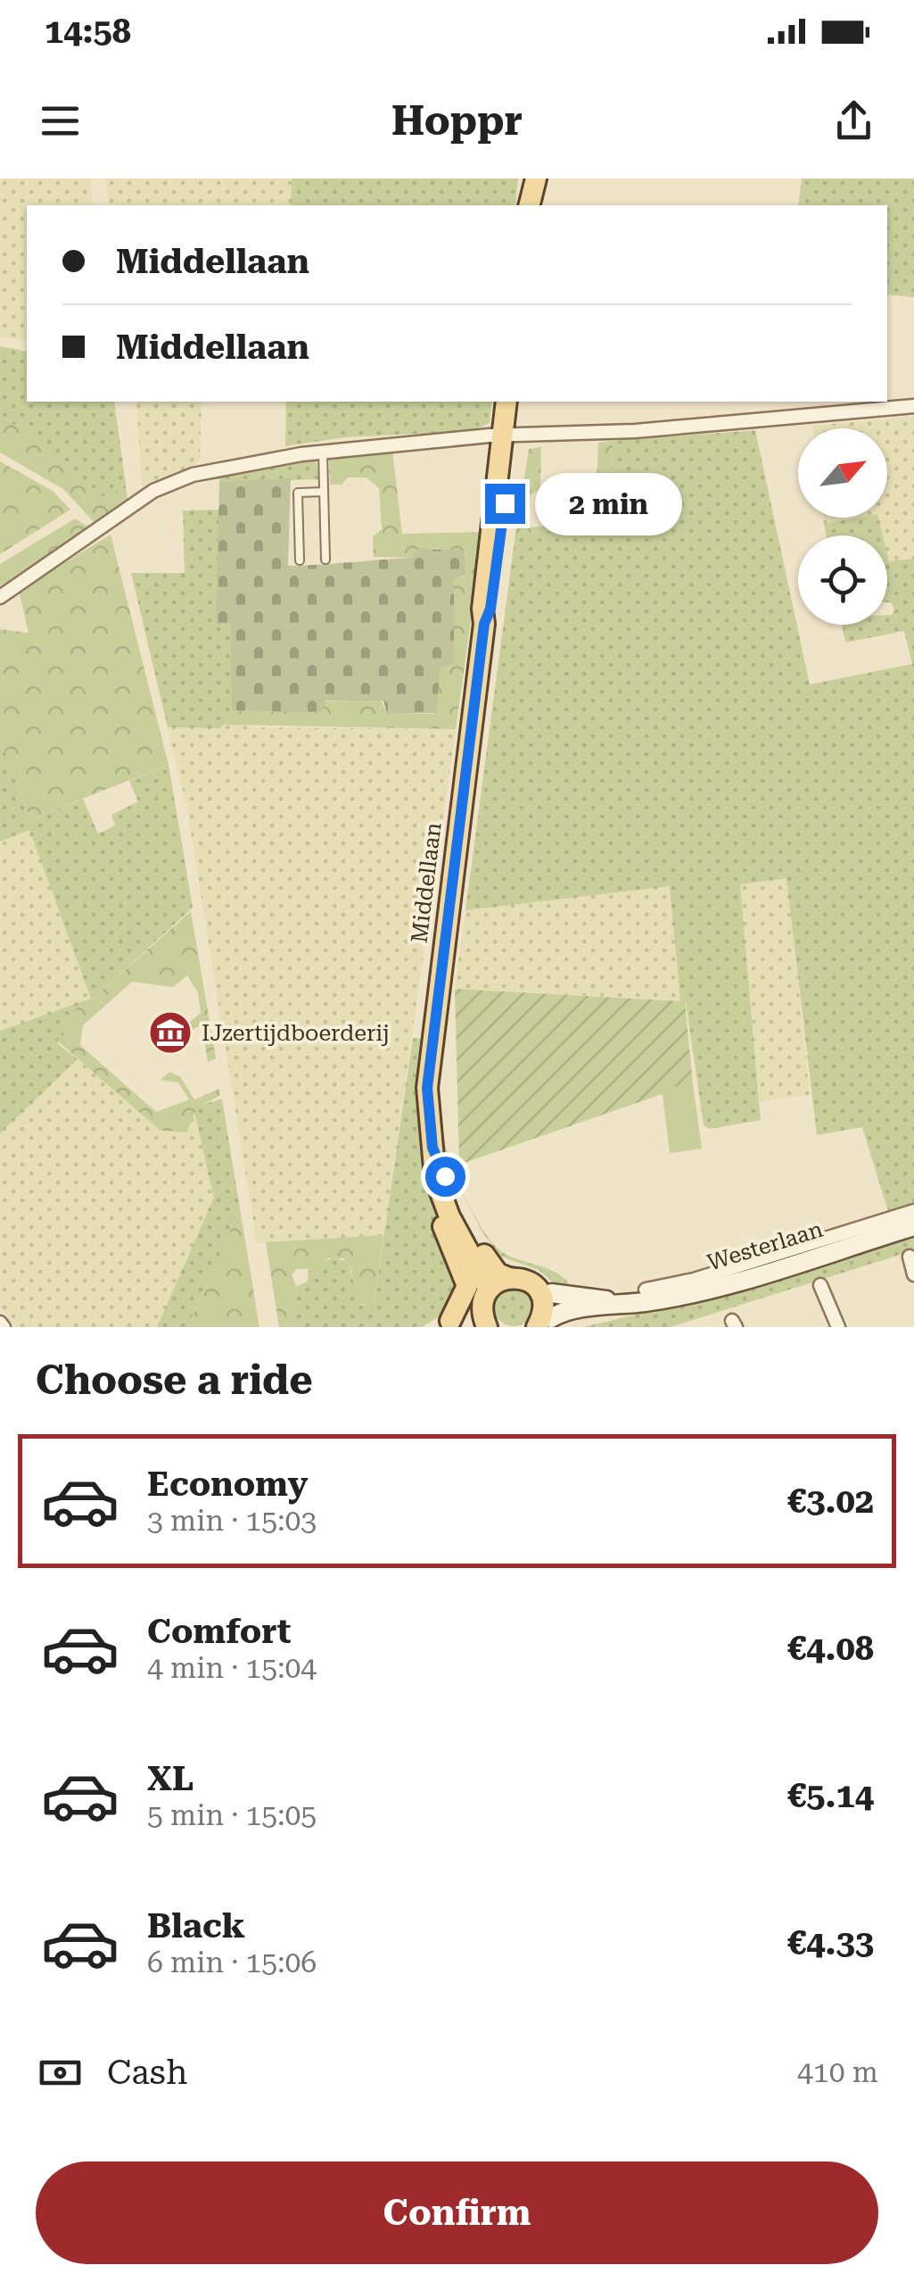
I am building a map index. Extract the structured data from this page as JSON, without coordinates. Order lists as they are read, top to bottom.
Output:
{
  "streets": {
    "main road": ["Middellaan"],
    "street": ["Westerlaan"]
  },
  "crossings": [
    ["Middellaan", "Westerlaan"]
  ],
  "places": {
    "museum": ["IJzertijdboerderij"]
  },
  "north": "top right",
  "page": {
    "status": "14:58",
    "header": "Hoppr",
    "banner": ["Middellaan", "Middellaan"],
    "bubble": "2 min",
    "heading": "Choose a ride",
    "list": [
      {
        "name": "Economy",
        "note": "3 min · 15:03",
        "value": "€3.02"
      },
      {
        "name": "Comfort",
        "note": "4 min · 15:04",
        "value": "€4.08"
      },
      {
        "name": "XL",
        "note": "5 min · 15:05",
        "value": "€5.14"
      },
      {
        "name": "Black",
        "note": "6 min · 15:06",
        "value": "€4.33"
      }
    ],
    "pay": ["Cash", "410 m"],
    "buttons": "Confirm"
  }
}
